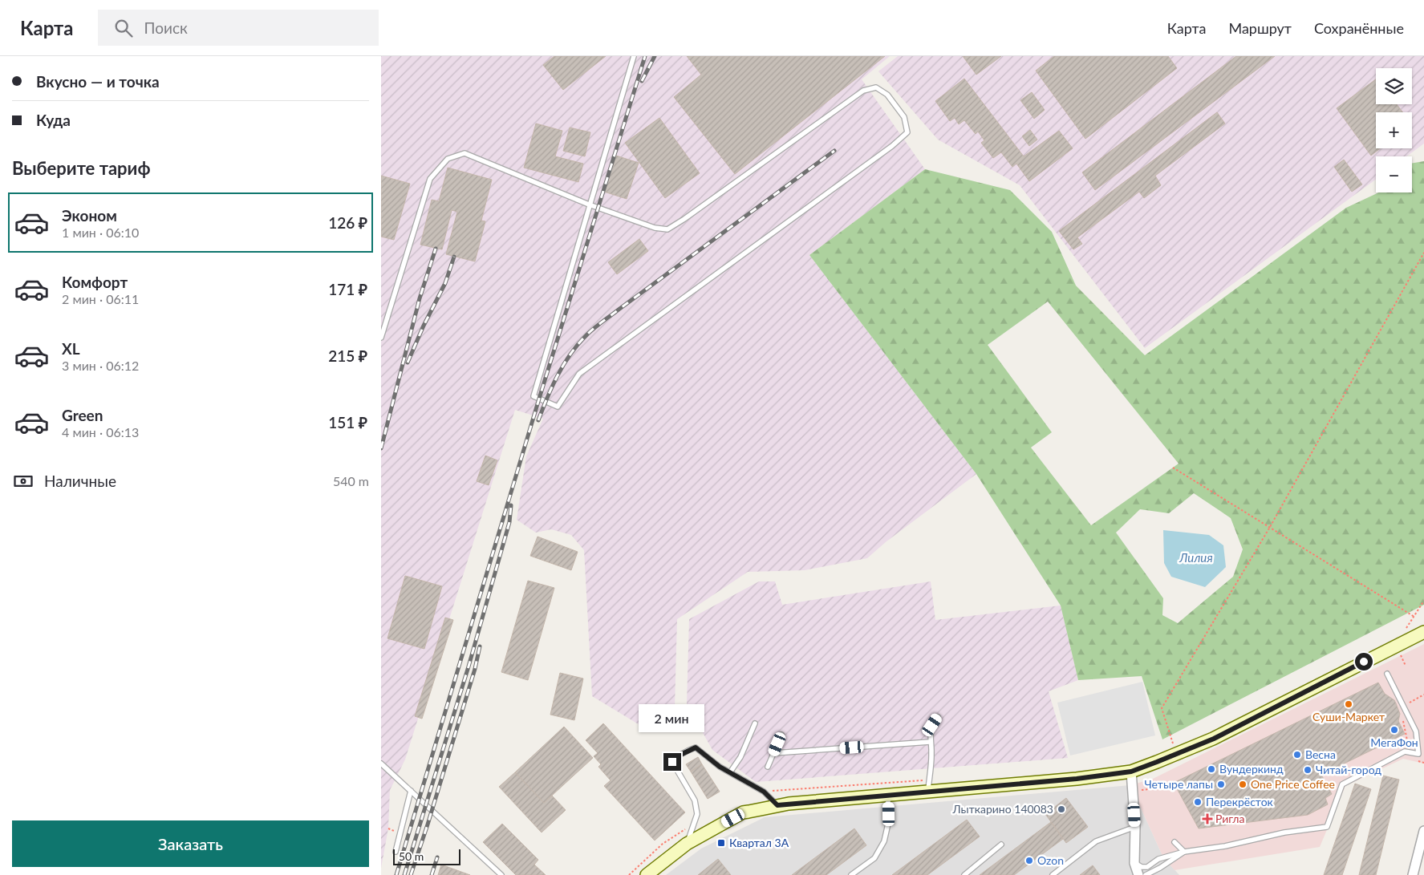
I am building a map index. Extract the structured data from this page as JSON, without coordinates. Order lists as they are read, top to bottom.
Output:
{
  "water": ["Лилия"],
  "places": {
    "other": [
      "Суши-Маркет",
      "МегаФон",
      "Весна",
      "Вундеркинд",
      "Читай-город",
      "Четыре лапы",
      "One Price Coffee",
      "Перекрёсток",
      "Лыткарино 140083",
      "Ozon"
    ],
    "health": ["Ригла"],
    "transit": ["Квартал 3А"]
  },
  "scale_bar": "50 m",
  "page": {
    "header": "Карта",
    "search": "Поиск",
    "nav": ["Карта", "Маршрут", "Сохранённые"],
    "banner": ["Вкусно — и точка", "Куда"],
    "map_buttons": ["+", "−"],
    "heading": "Выберите тариф",
    "list": [
      {
        "name": "Эконом",
        "note": "1 мин · 06:10",
        "value": "126 ₽"
      },
      {
        "name": "Комфорт",
        "note": "2 мин · 06:11",
        "value": "171 ₽"
      },
      {
        "name": "XL",
        "note": "3 мин · 06:12",
        "value": "215 ₽"
      },
      {
        "name": "Green",
        "note": "4 мин · 06:13",
        "value": "151 ₽"
      }
    ],
    "pay": ["Наличные", "540 m"],
    "bubble": "2 мин",
    "buttons": "Заказать",
    "scale": "50 m"
  }
}
